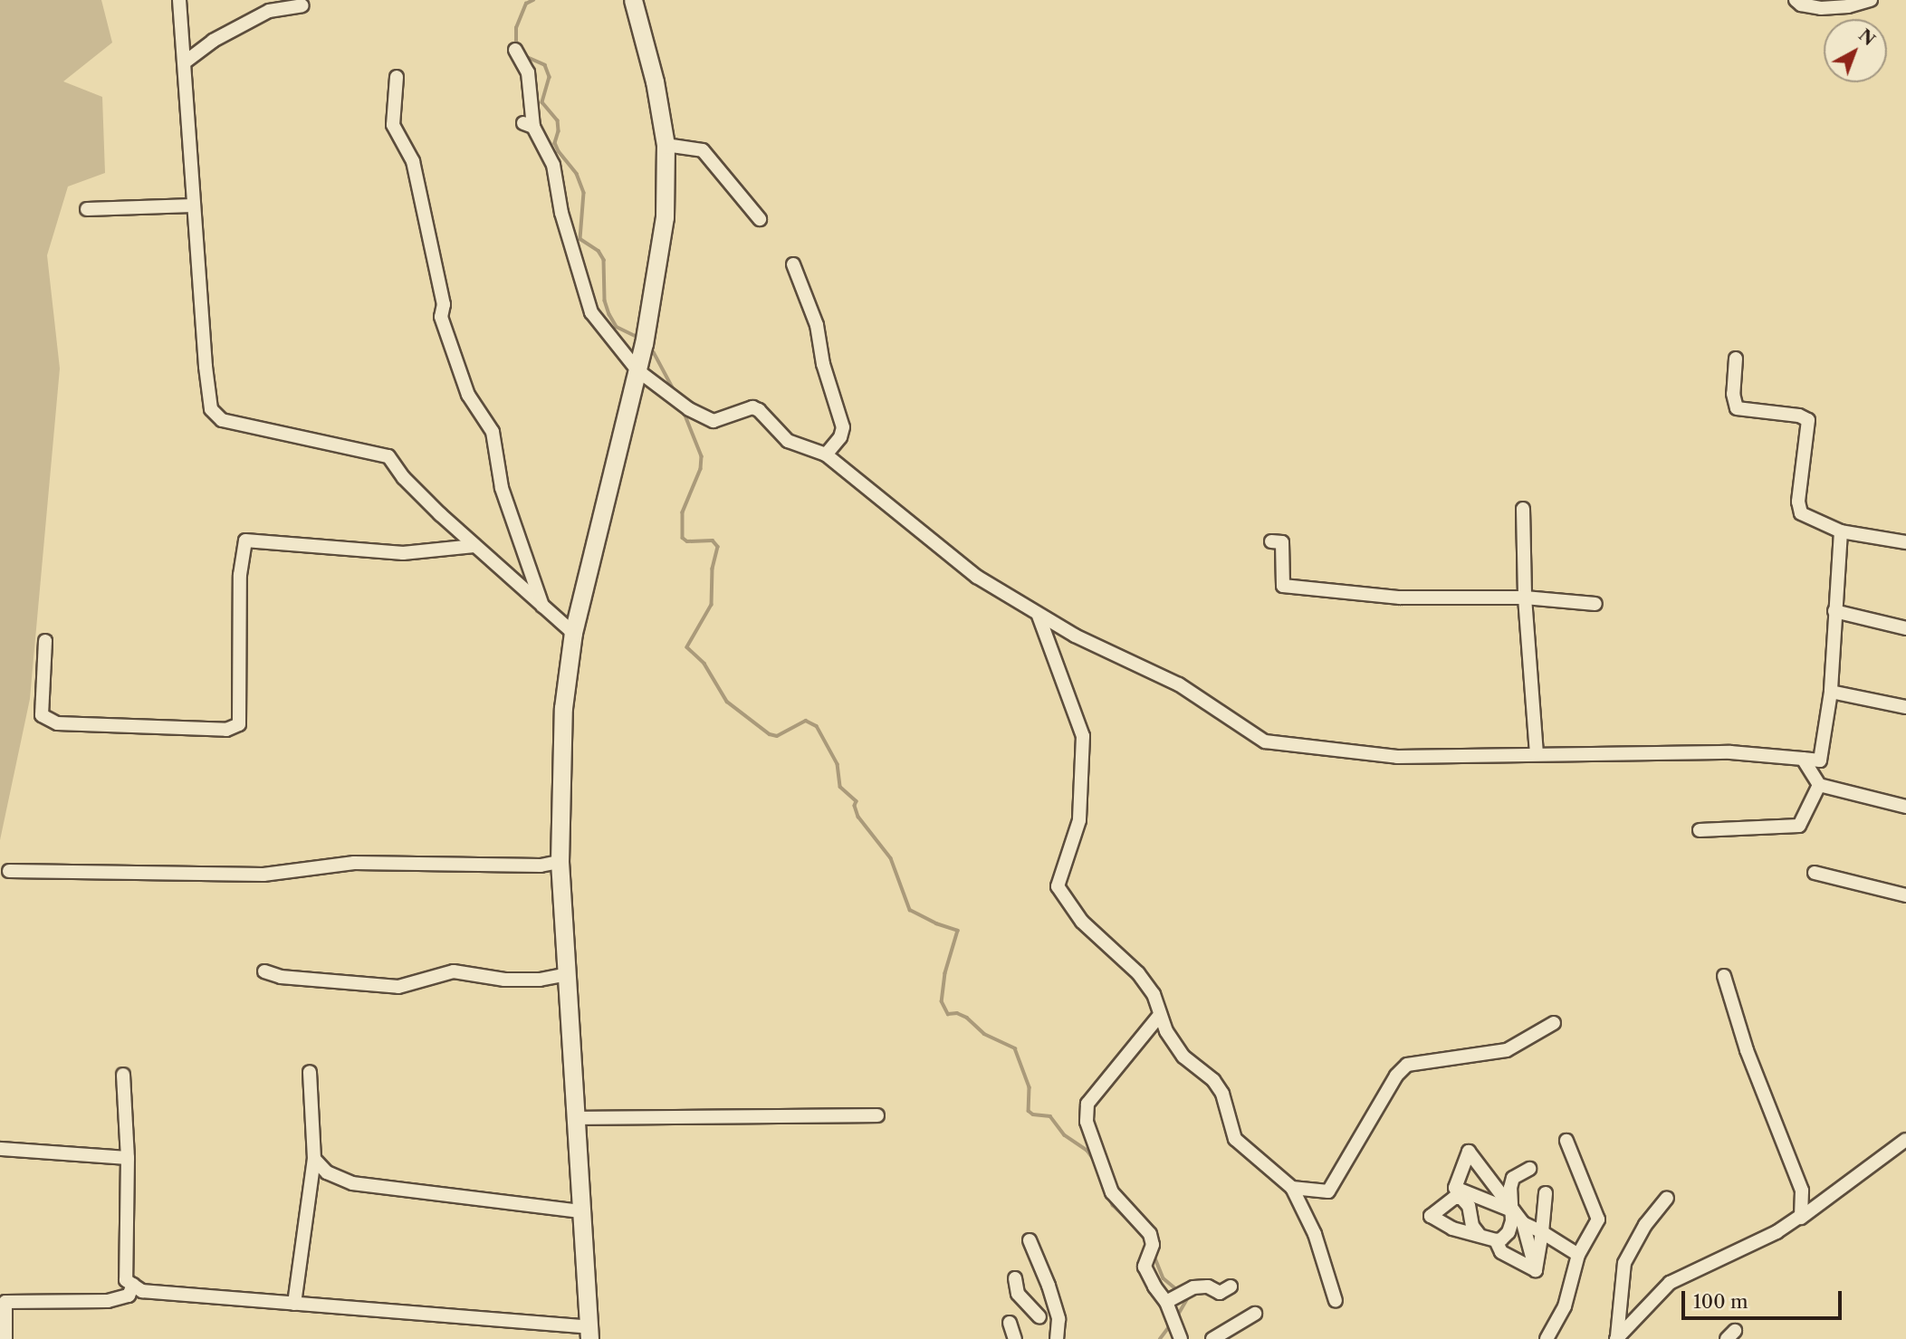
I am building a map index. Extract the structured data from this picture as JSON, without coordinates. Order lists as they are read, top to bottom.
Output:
{
  "scale_bar": "100 m",
  "north": "top right"
}
